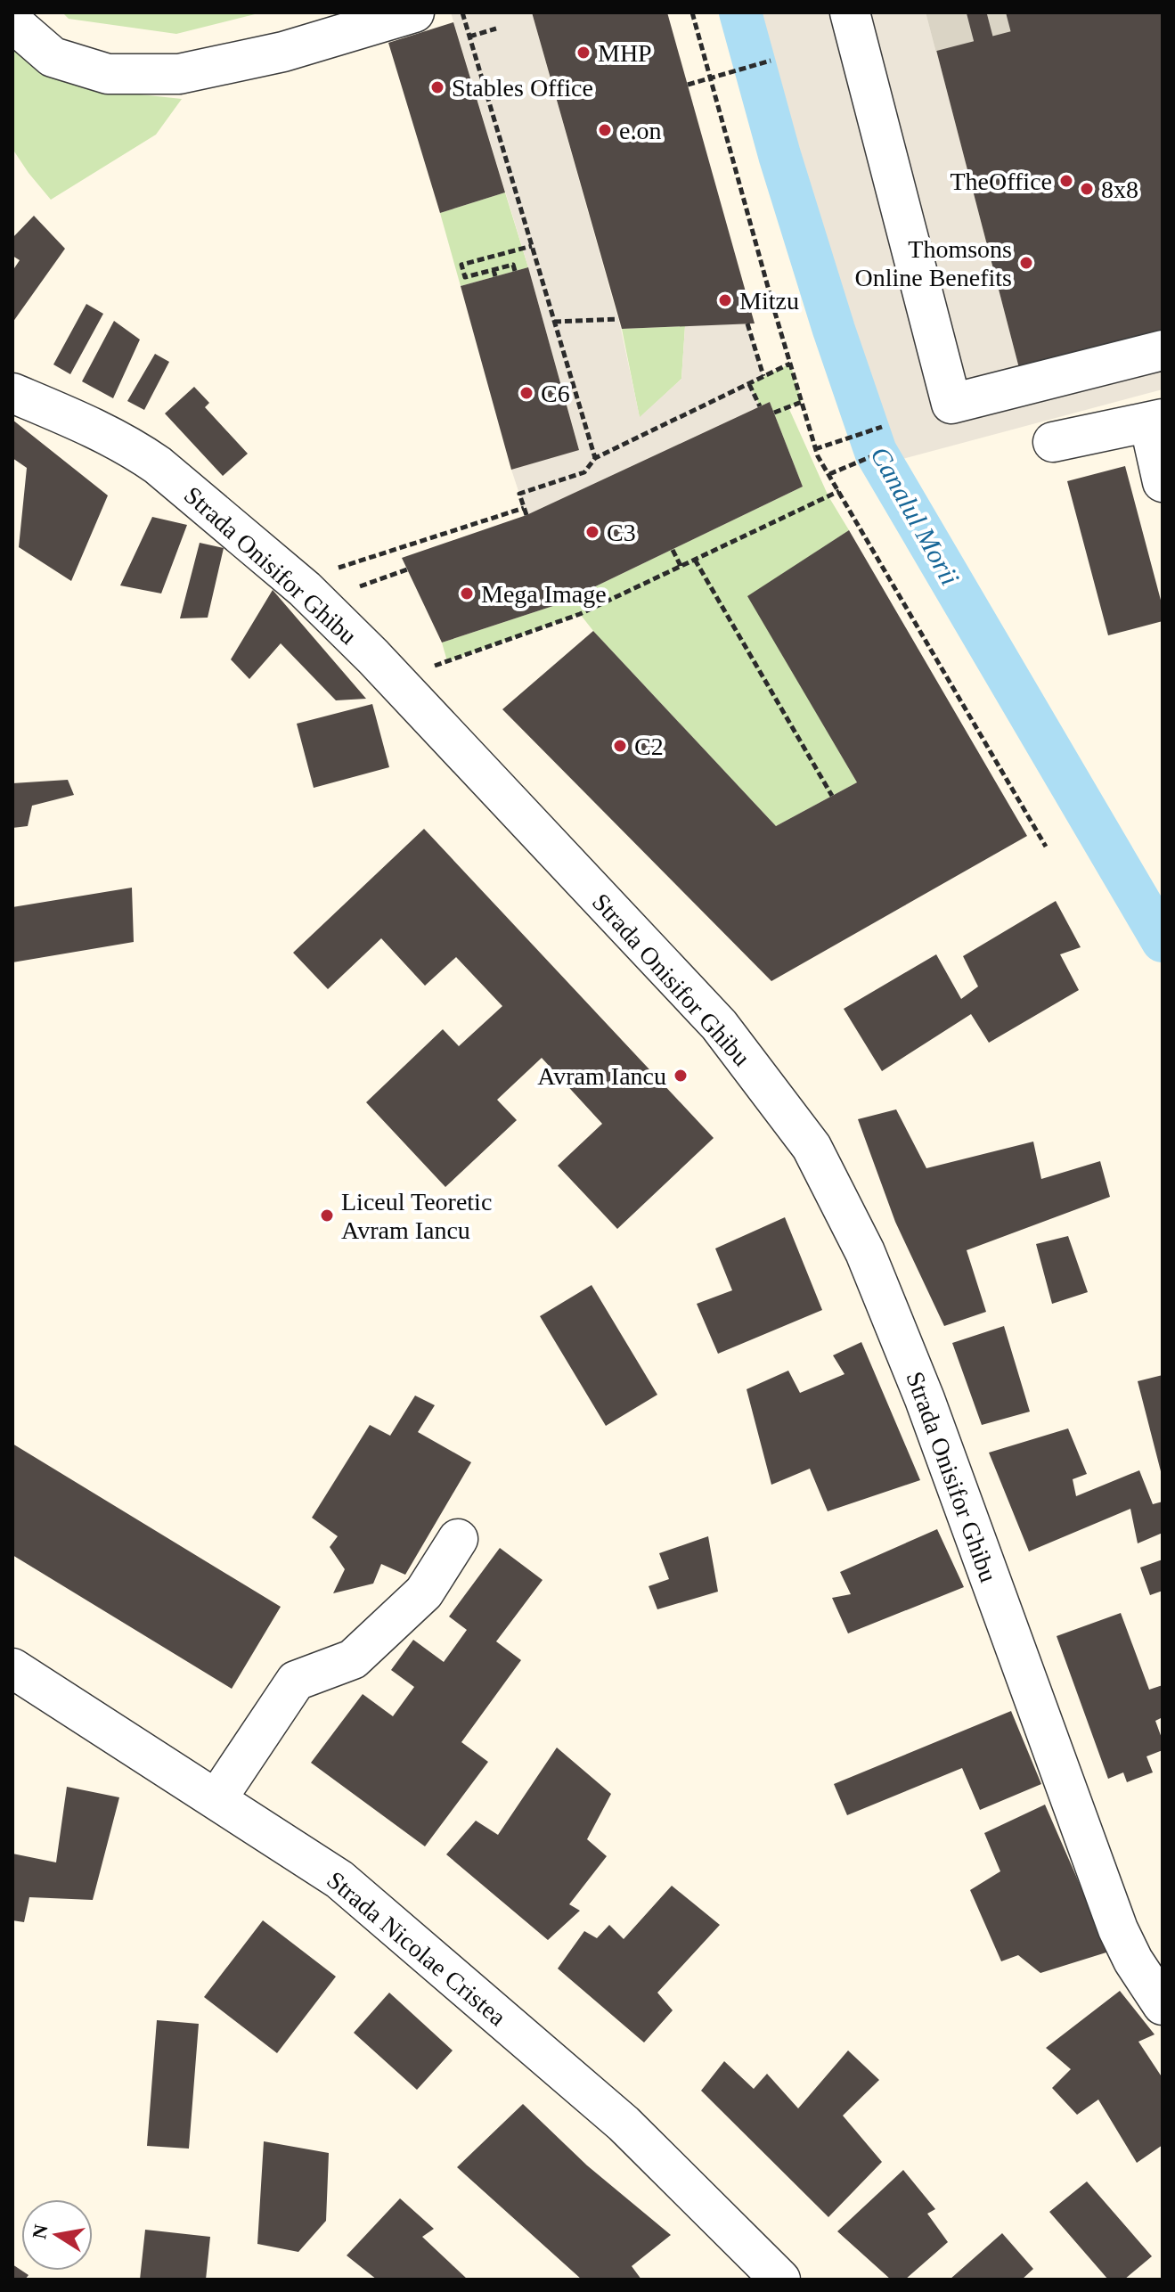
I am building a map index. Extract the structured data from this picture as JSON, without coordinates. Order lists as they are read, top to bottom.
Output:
{
  "streets": {
    "street": ["Strada Onisifor Ghibu", "Strada Nicolae Cristea"]
  },
  "water": ["Canalul Morii"],
  "places": [
    "MHP",
    "Stables Office",
    "e.on",
    "TheOffice",
    "8x8",
    "Thomsons Online Benefits",
    "Mitzu",
    "C6",
    "C3",
    "Mega Image",
    "C2",
    "Avram Iancu",
    "Liceul Teoretic Avram Iancu"
  ],
  "north": "left"
}
